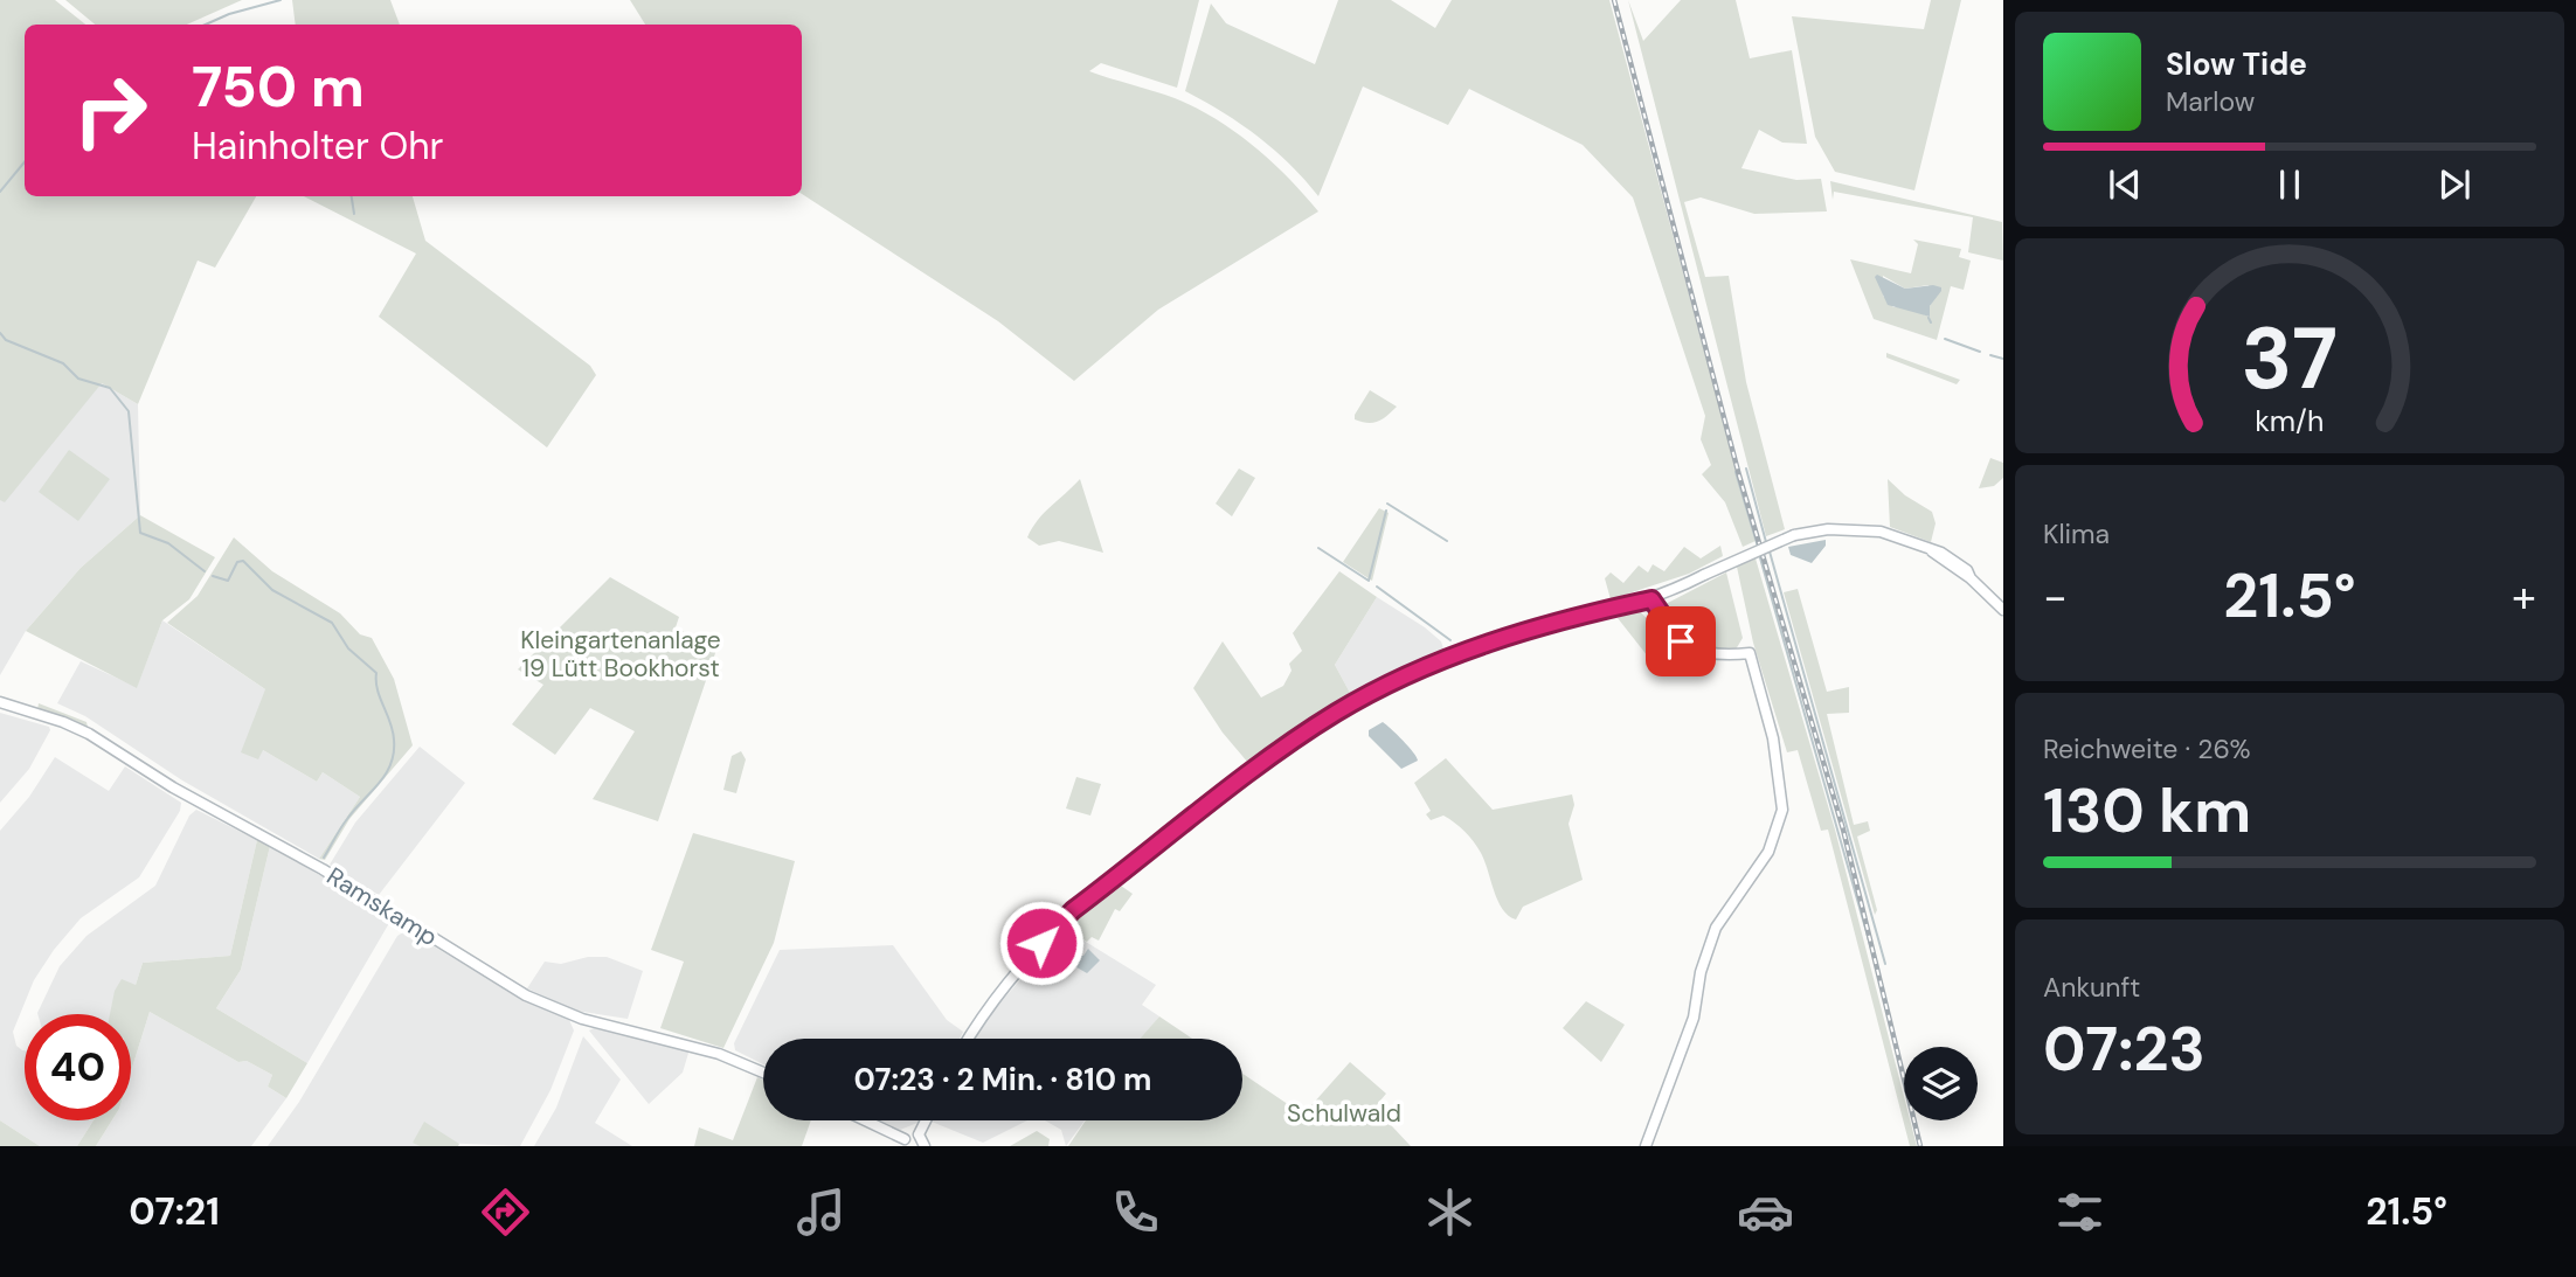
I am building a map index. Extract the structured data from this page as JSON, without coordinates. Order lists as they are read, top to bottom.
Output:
{
  "streets": {
    "street": ["Ramskamp"]
  },
  "parks": ["Kleingartenanlage 19 Lütt Bookhorst", "Schulwald"],
  "page": {
    "turn": ["750 m", "Hainholter Ohr"],
    "song": ["Slow Tide", "Marlow"],
    "tile": [
      "Klima",
      ["Reichweite · 26%", "130 km"],
      ["Ankunft", "07:23"]
    ],
    "heat": ["−", "21.5°", "+"],
    "limit": "40",
    "trip": "07:23 · 2 Min. · 810 m",
    "tabs": ["07:21", "21.5°"],
    "gauge": ["37", "km/h"]
  }
}
